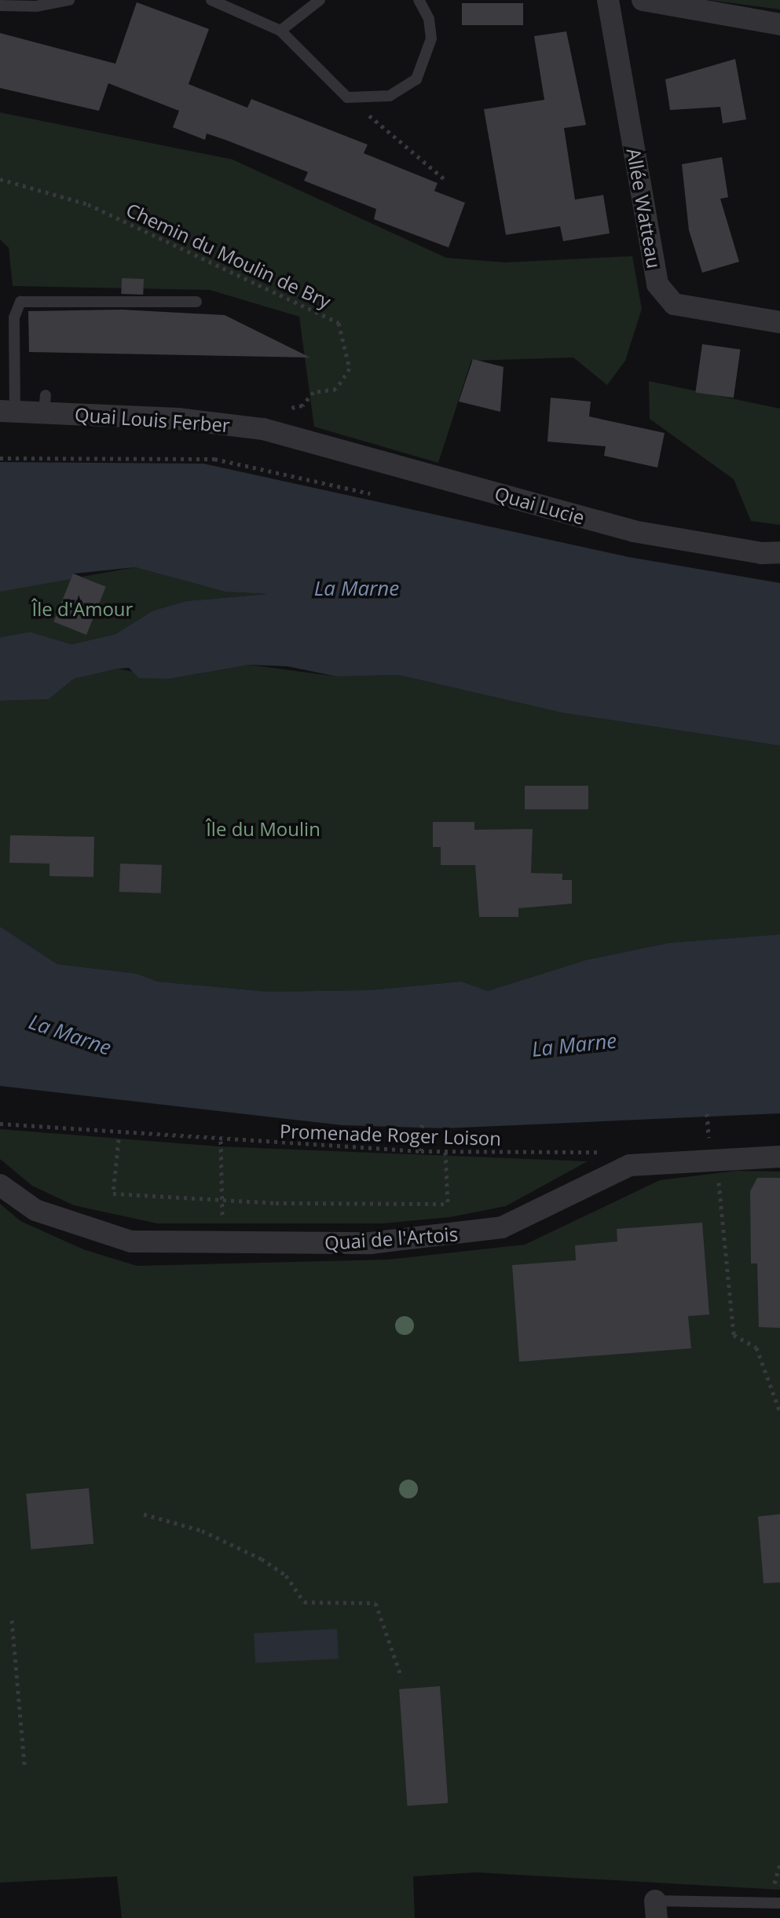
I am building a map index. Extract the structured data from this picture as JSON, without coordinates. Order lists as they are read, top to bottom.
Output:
{
  "streets": {
    "street": [
      "Allée Watteau",
      "Quai Louis Ferber",
      "Quai Lucie",
      "Quai de l'Artois"
    ],
    "path": ["Chemin du Moulin de Bry", "Promenade Roger Loison"]
  },
  "crossings": [
    ["Quai Louis Ferber", "Quai Lucie"]
  ],
  "water": ["La Marne"],
  "parks": ["Île d'Amour", "Île du Moulin"]
}
